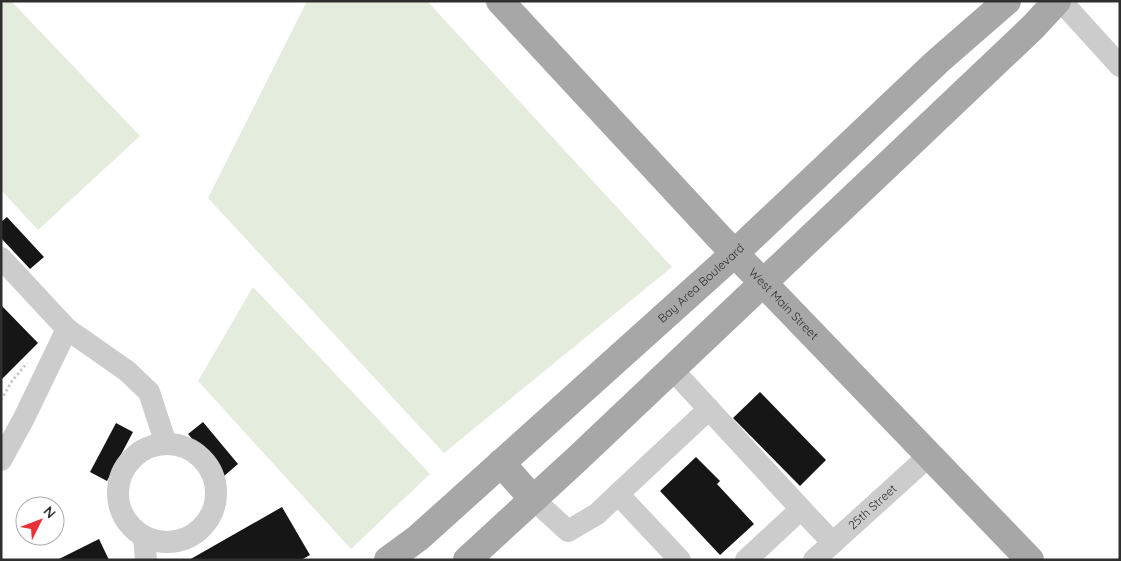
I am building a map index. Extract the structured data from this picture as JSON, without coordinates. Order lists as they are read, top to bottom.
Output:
{
  "streets": {
    "main road": ["Bay Area Boulevard", "West Main Street"],
    "street": ["25th Street"]
  },
  "crossings": [
    ["Bay Area Boulevard", "West Main Street"],
    ["West Main Street", "25th Street"]
  ],
  "north": "top right"
}
